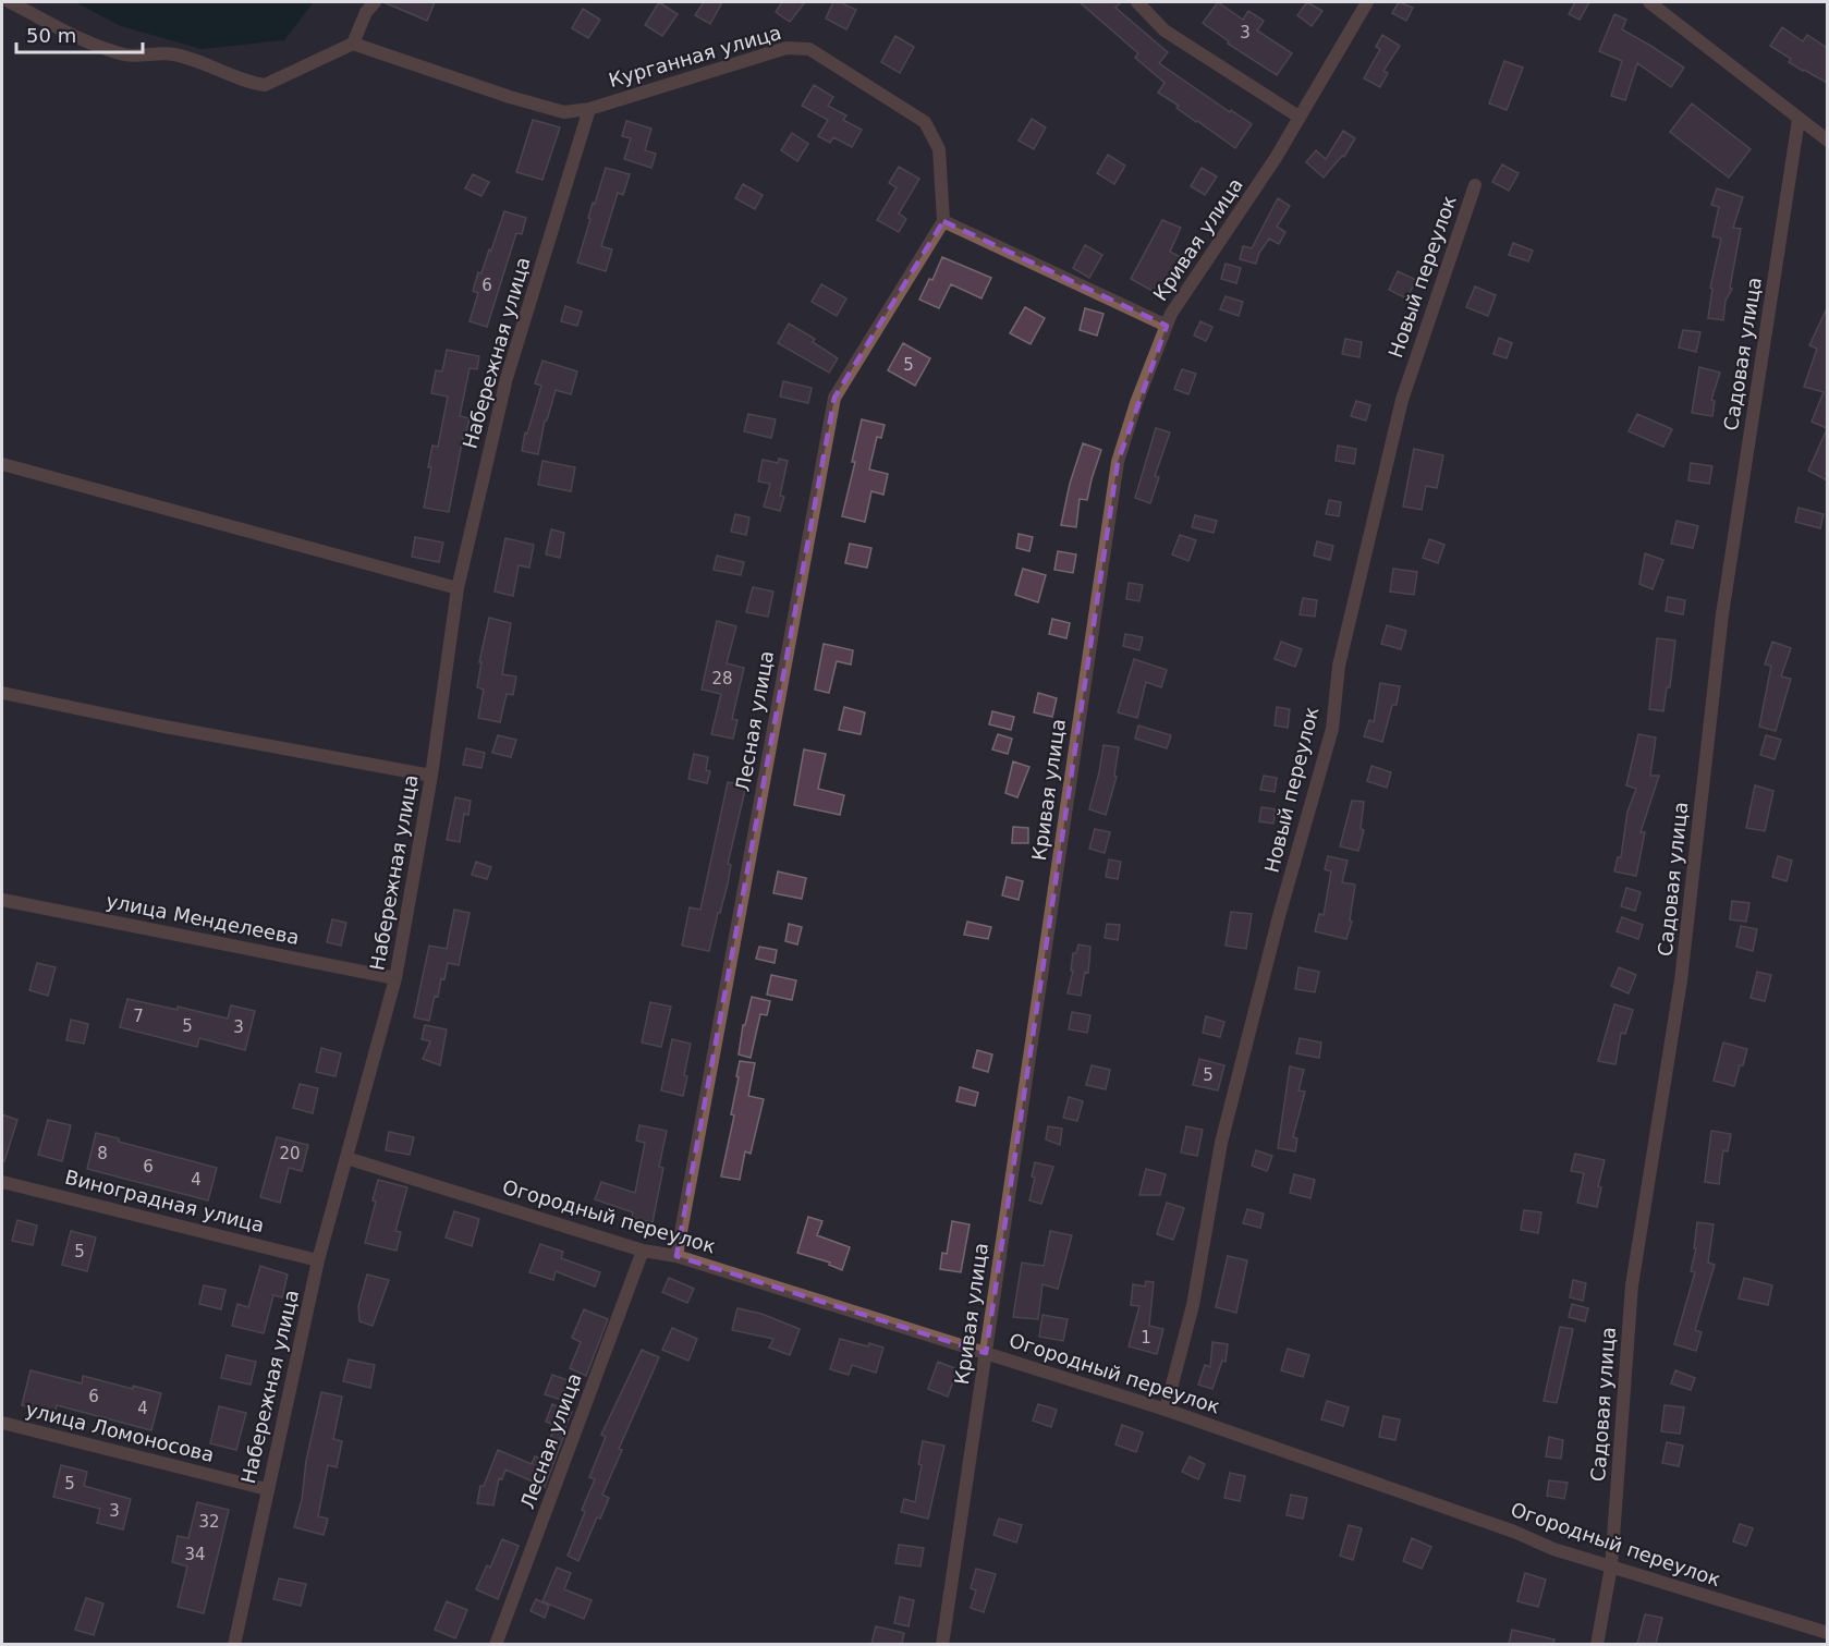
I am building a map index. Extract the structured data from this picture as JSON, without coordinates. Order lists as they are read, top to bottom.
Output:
{
  "streets": {
    "street": [
      "Курганная улица",
      "Кривая улица",
      "Новый переулок",
      "Набережная улица",
      "Садовая улица",
      "Лесная улица",
      "улица Менделеева",
      "Виноградная улица",
      "Огородный переулок",
      "улица Ломоносова"
    ]
  },
  "crossings": [
    ["Курганная улица", "Набережная улица"],
    ["Курганная улица", "Лесная улица"],
    ["Кривая улица", "Огородный переулок"],
    ["Новый переулок", "Огородный переулок"],
    ["Набережная улица", "улица Менделеева"],
    ["Набережная улица", "Виноградная улица"],
    ["Набережная улица", "Огородный переулок"],
    ["Набережная улица", "улица Ломоносова"],
    ["Садовая улица", "Огородный переулок"],
    ["Лесная улица", "Огородный переулок"]
  ],
  "house_numbers": [
    "3",
    "6",
    "5",
    "28",
    "7",
    "5",
    "3",
    "5",
    "8",
    "20",
    "6",
    "4",
    "5",
    "1",
    "6",
    "4",
    "5",
    "3",
    "32",
    "34"
  ],
  "scale_bar": "50 m"
}
